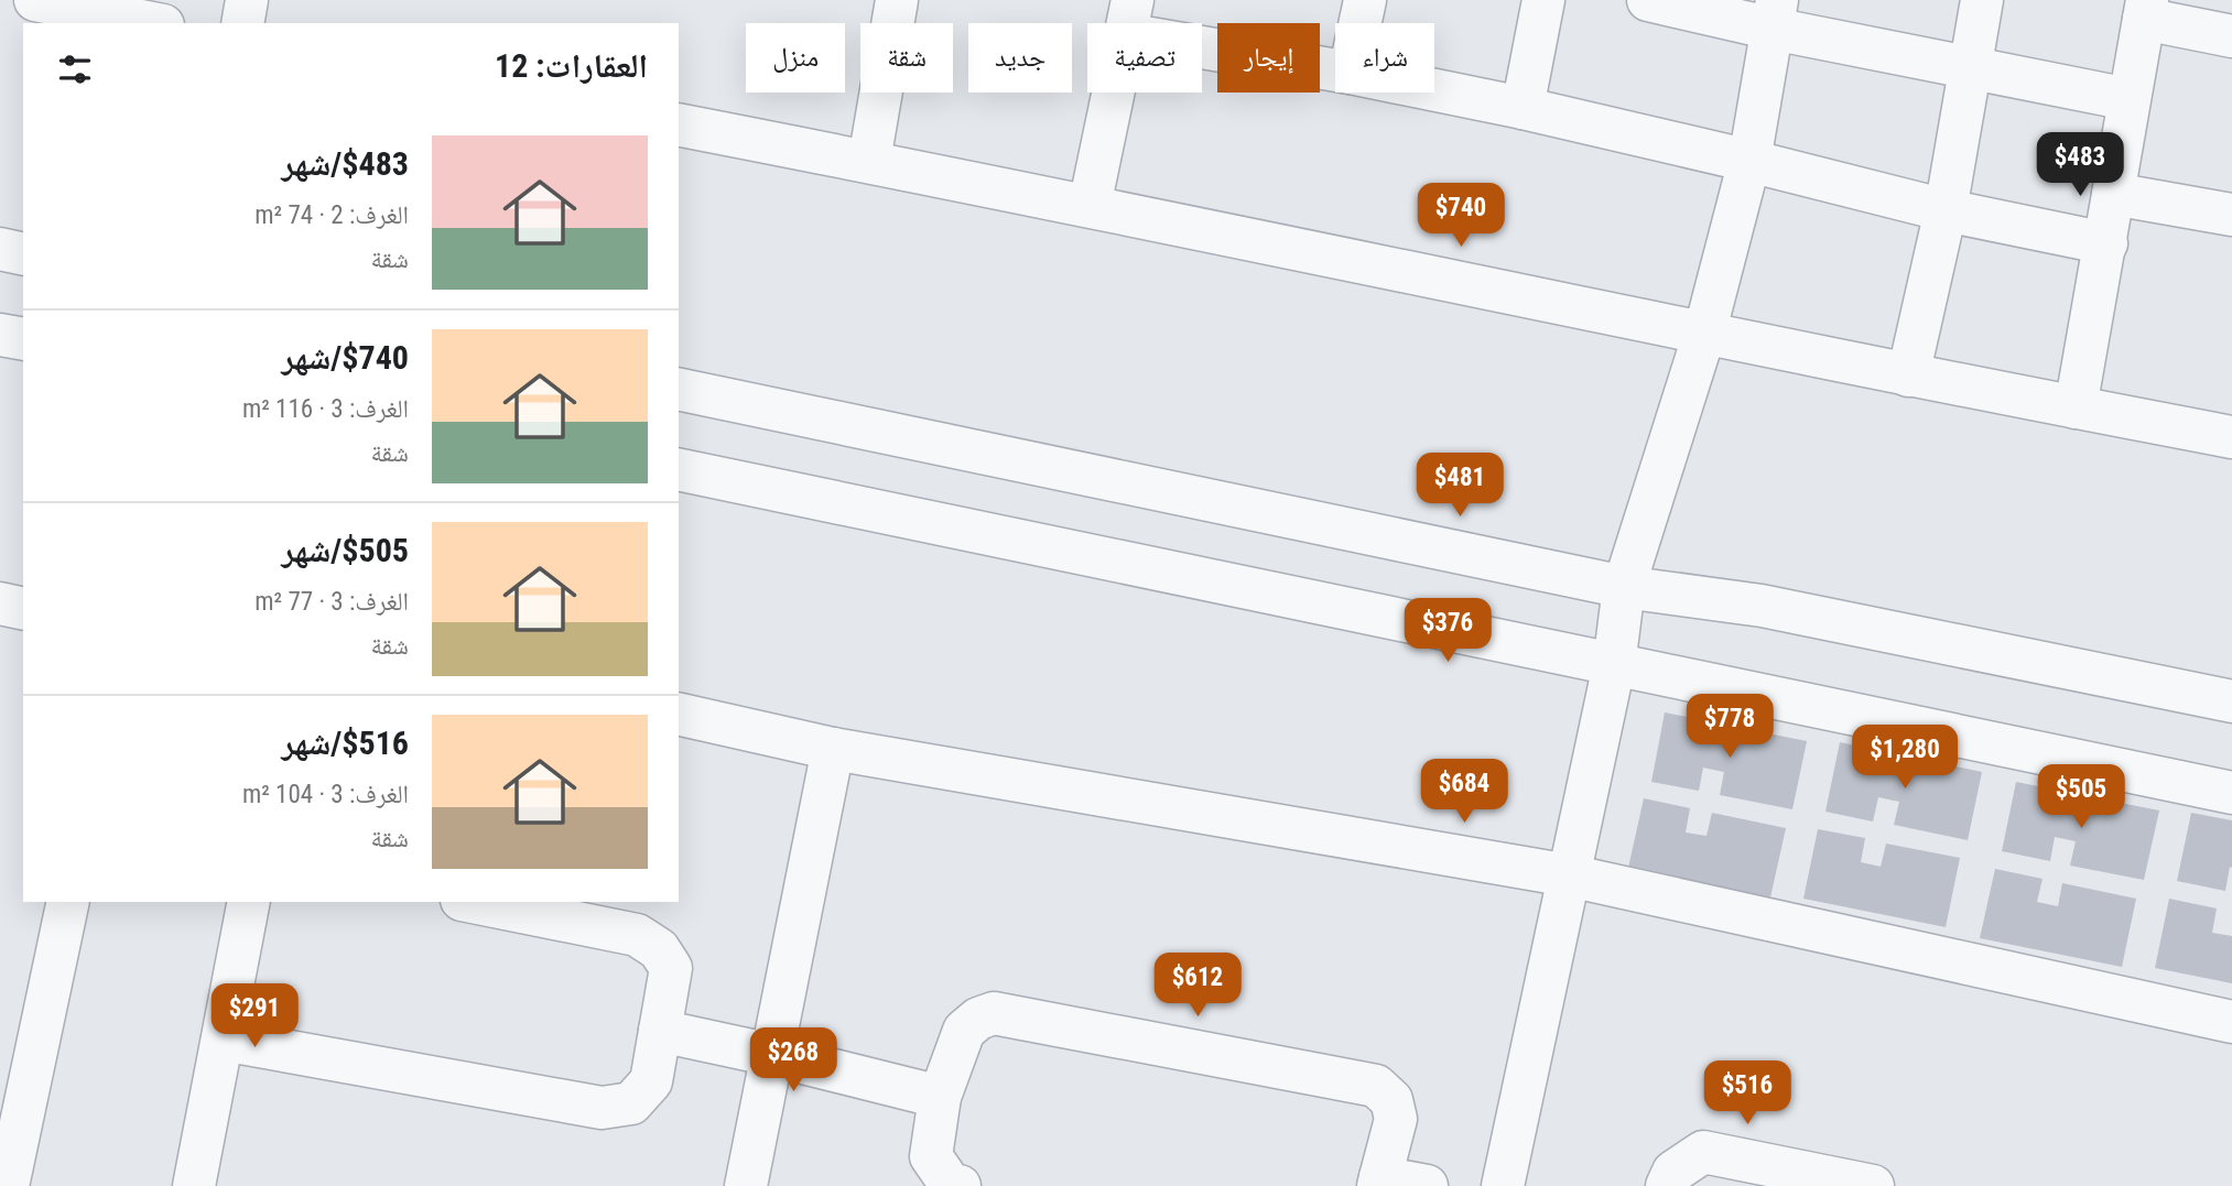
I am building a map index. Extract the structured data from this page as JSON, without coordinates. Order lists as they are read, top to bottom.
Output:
{
  "page": {
    "chip": [
      "شراء",
      "إيجار",
      "تصفية",
      "جديد",
      "شقة",
      "منزل"
    ],
    "heading": "العقارات: 12",
    "list": [
      {
        "name": "$483/شهر",
        "note": "الغرف: 2 · 74 m² · شقة"
      },
      {
        "name": "$740/شهر",
        "note": "الغرف: 3 · 116 m² · شقة"
      },
      {
        "name": "$505/شهر",
        "note": "الغرف: 3 · 77 m² · شقة"
      },
      {
        "name": "$516/شهر",
        "note": "الغرف: 3 · 104 m² · شقة"
      }
    ],
    "price": [
      "$483",
      "$740",
      "$481",
      "$376",
      "$778",
      "$1,280",
      "$684",
      "$505",
      "$612",
      "$291",
      "$268",
      "$516"
    ]
  }
}
